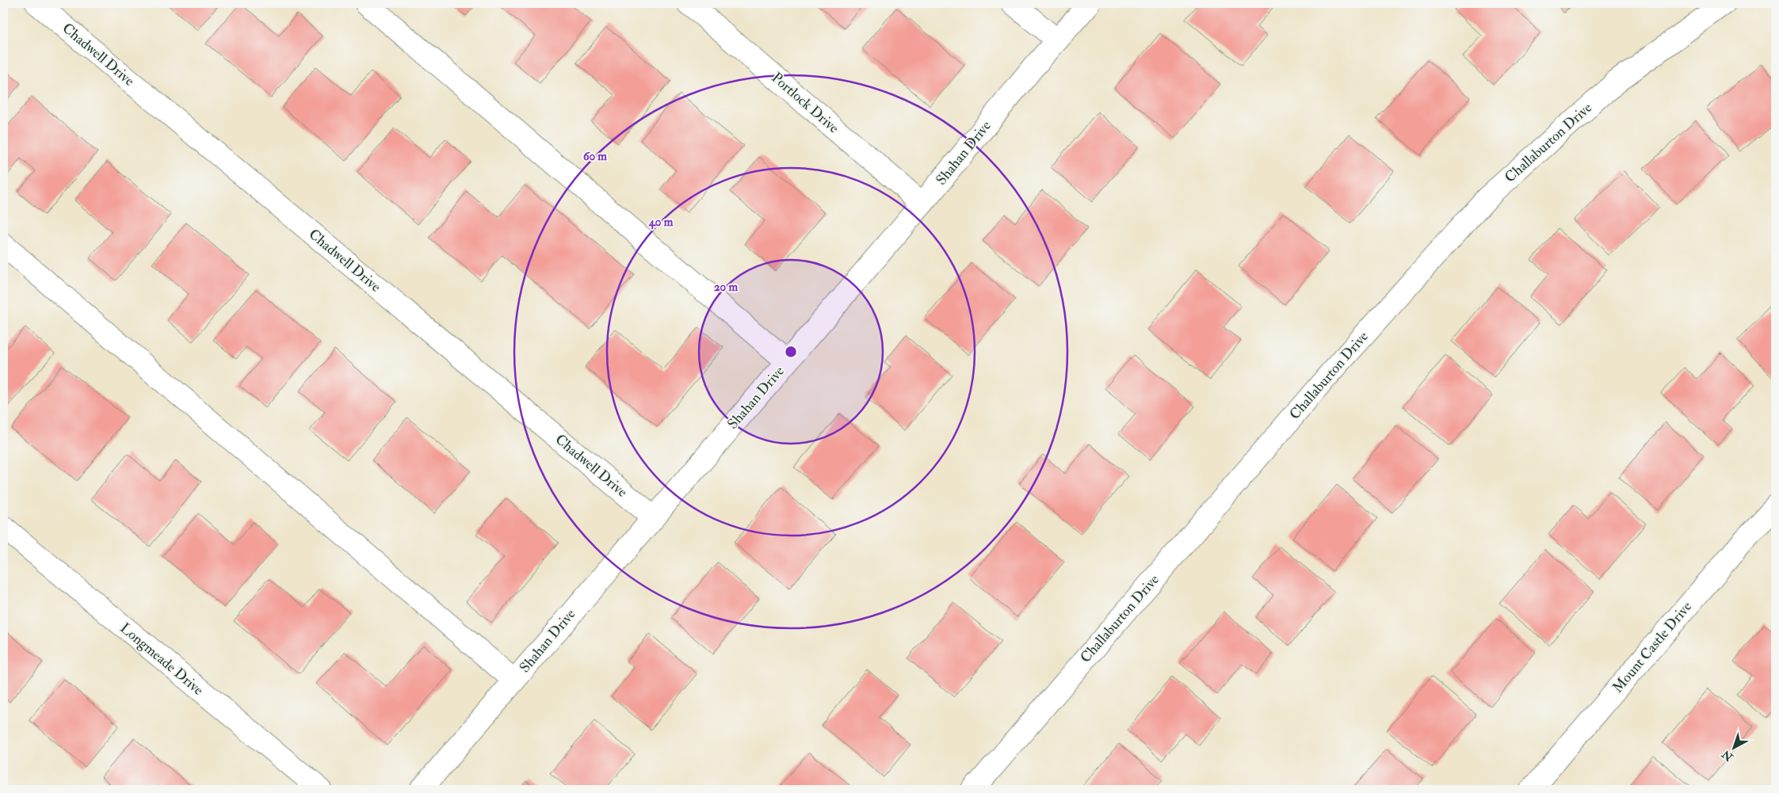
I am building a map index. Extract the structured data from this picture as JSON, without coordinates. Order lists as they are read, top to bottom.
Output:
{
  "streets": {
    "street": [
      "Chadwell Drive",
      "Portlock Drive",
      "Challaburton Drive",
      "Shahan Drive",
      "Mount Castle Drive",
      "Longmeade Drive"
    ]
  },
  "crossings": [
    ["Chadwell Drive", "Shahan Drive"],
    ["Portlock Drive", "Shahan Drive"]
  ],
  "north": "bottom left",
  "rings": ["60 m", "40 m", "20 m"]
}
